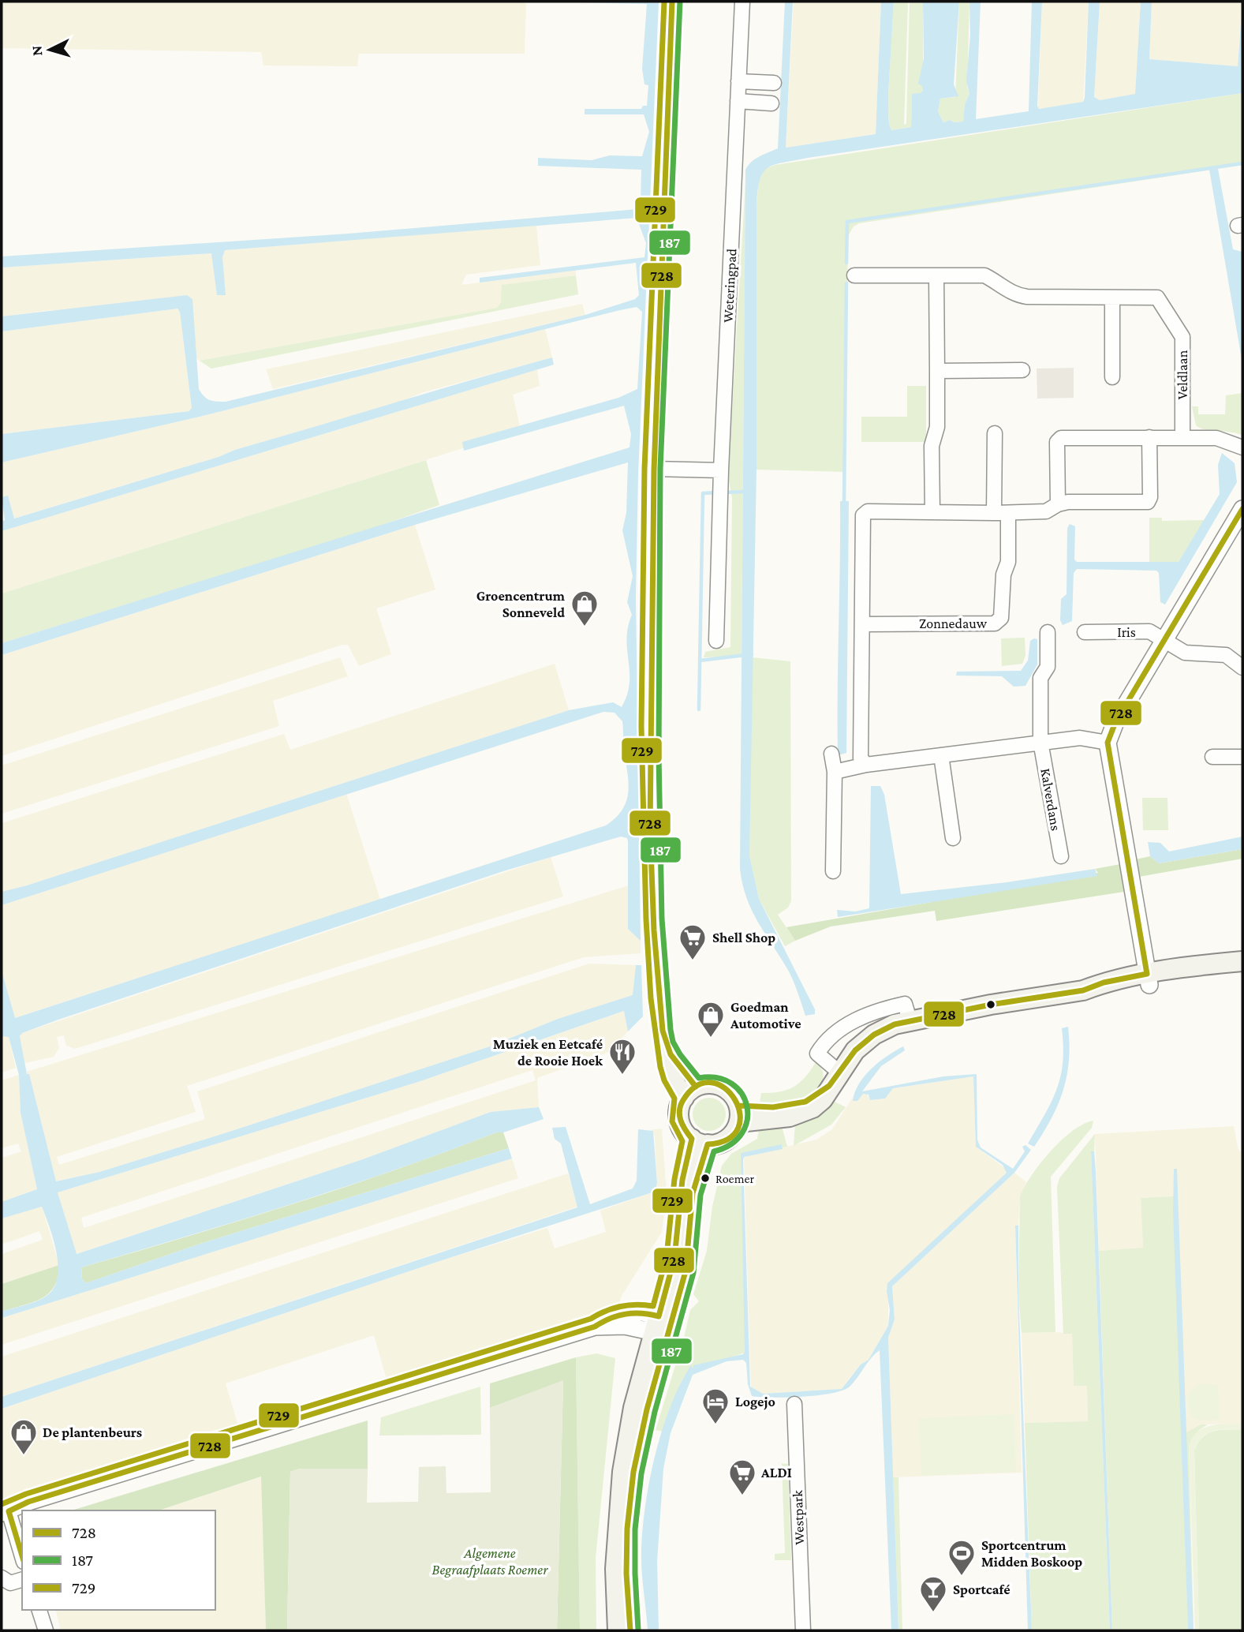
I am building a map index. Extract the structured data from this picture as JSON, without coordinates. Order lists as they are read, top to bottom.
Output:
{
  "streets": {
    "street": [
      "Weteringpad",
      "Veldlaan",
      "Zonnedauw",
      "Iris",
      "Kalverdans",
      "Westpark"
    ]
  },
  "parks": ["Algemene Begraafplaats Roemer"],
  "places": {
    "shop": ["Groencentrum Sonneveld", "Goedman Automotive", "De plantenbeurs"],
    "supermarket": ["Shell Shop", "ALDI"],
    "restaurant": ["Muziek en Eetcafé de Rooie Hoek"],
    "other": ["Roemer"],
    "hotel": ["Logejo"],
    "sports": ["Sportcentrum Midden Boskoop"],
    "bar": ["Sportcafé"]
  },
  "lines": ["transit line 728", "transit line 187", "transit line 729"],
  "legend": ["728", "187", "729"],
  "north": "left"
}
